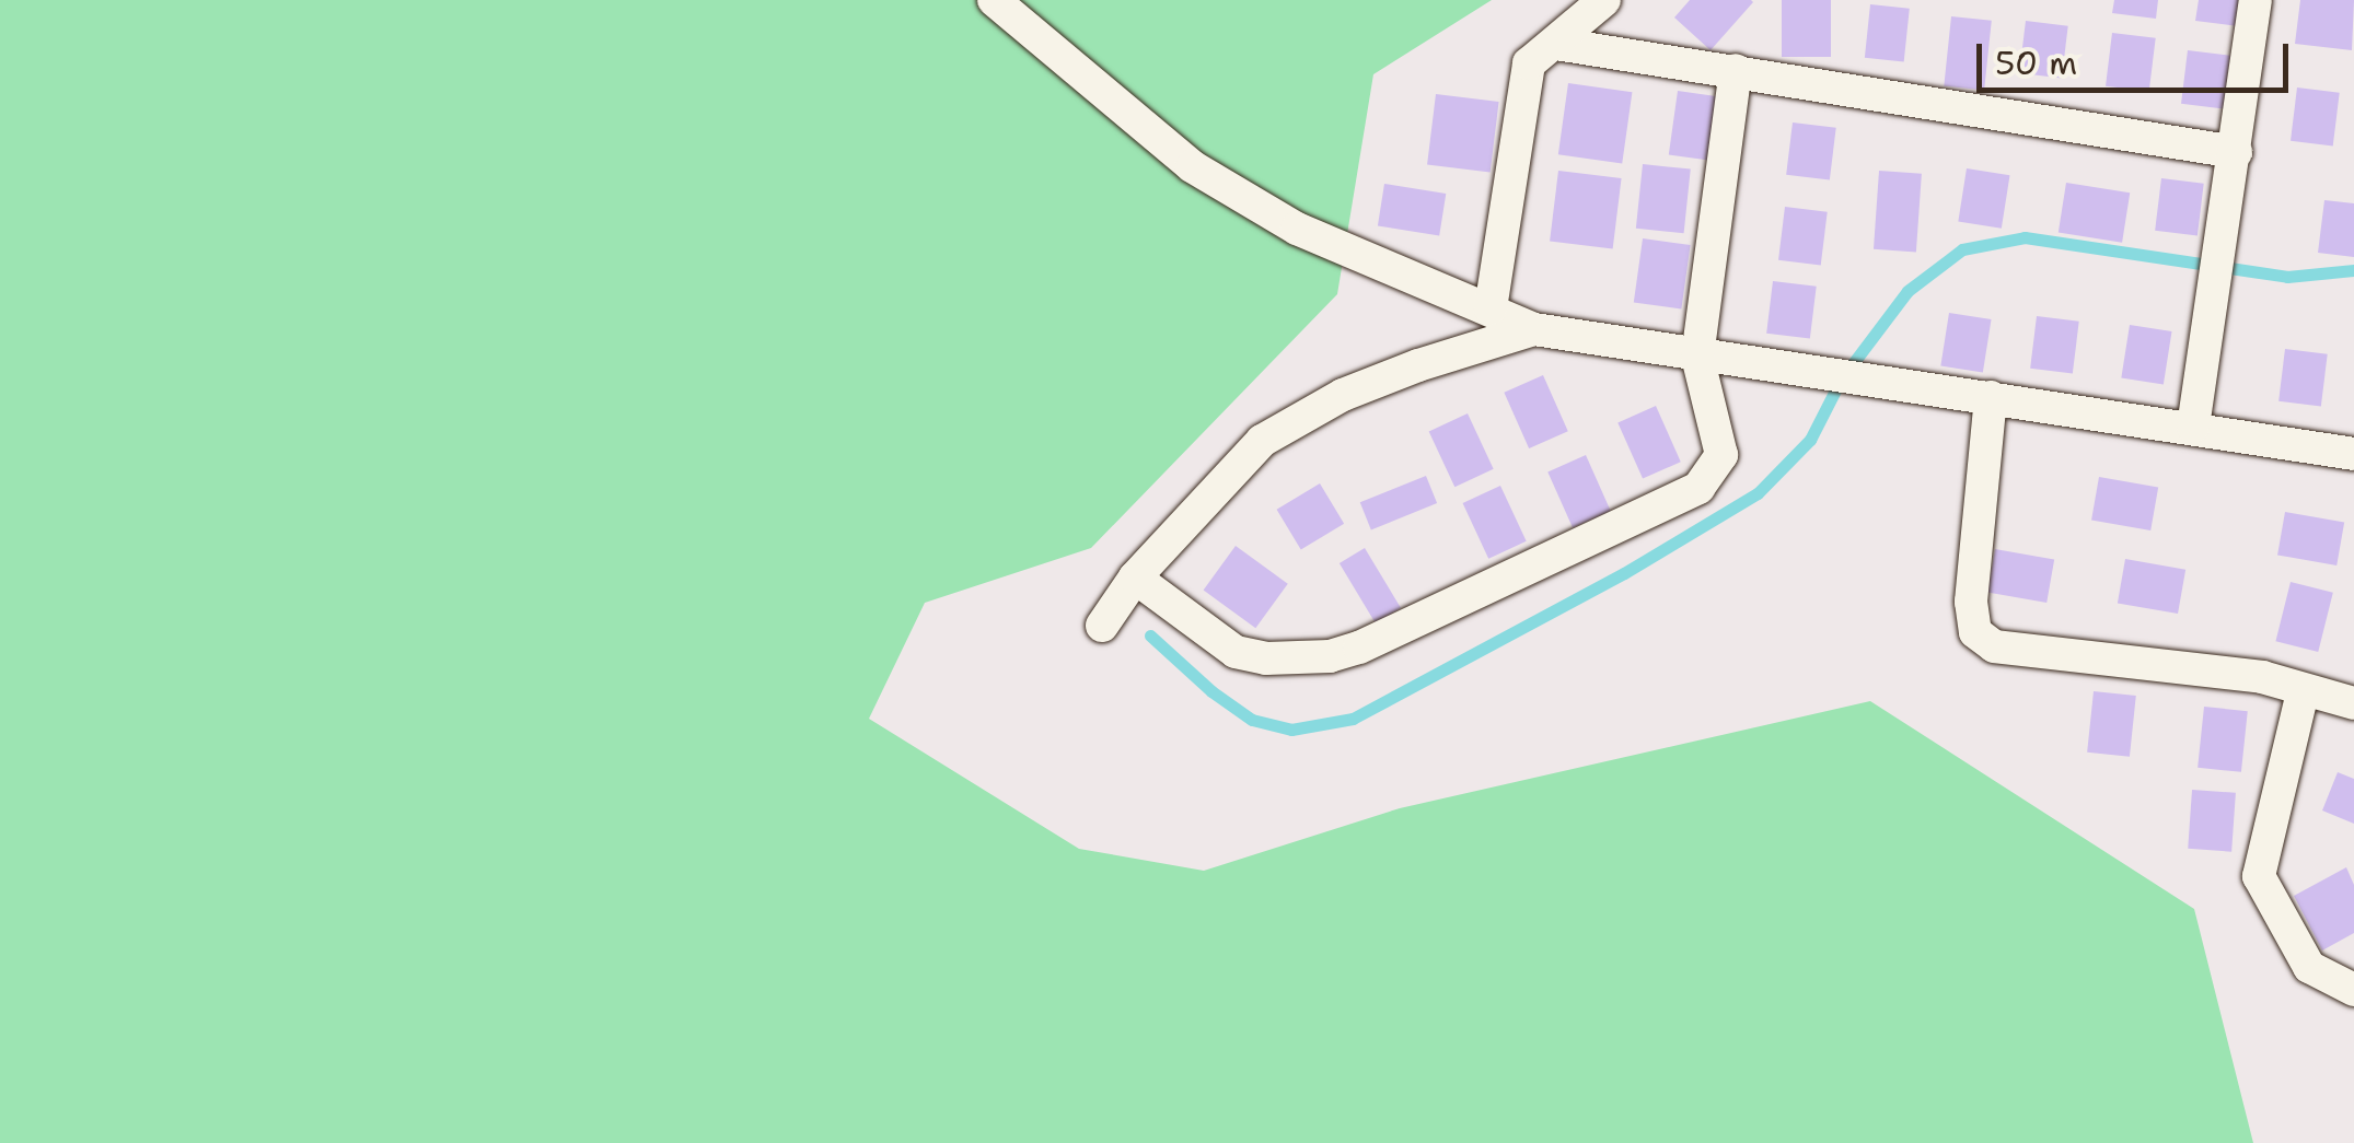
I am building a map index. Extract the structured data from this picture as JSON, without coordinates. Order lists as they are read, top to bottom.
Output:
{
  "scale_bar": "50 m"
}
